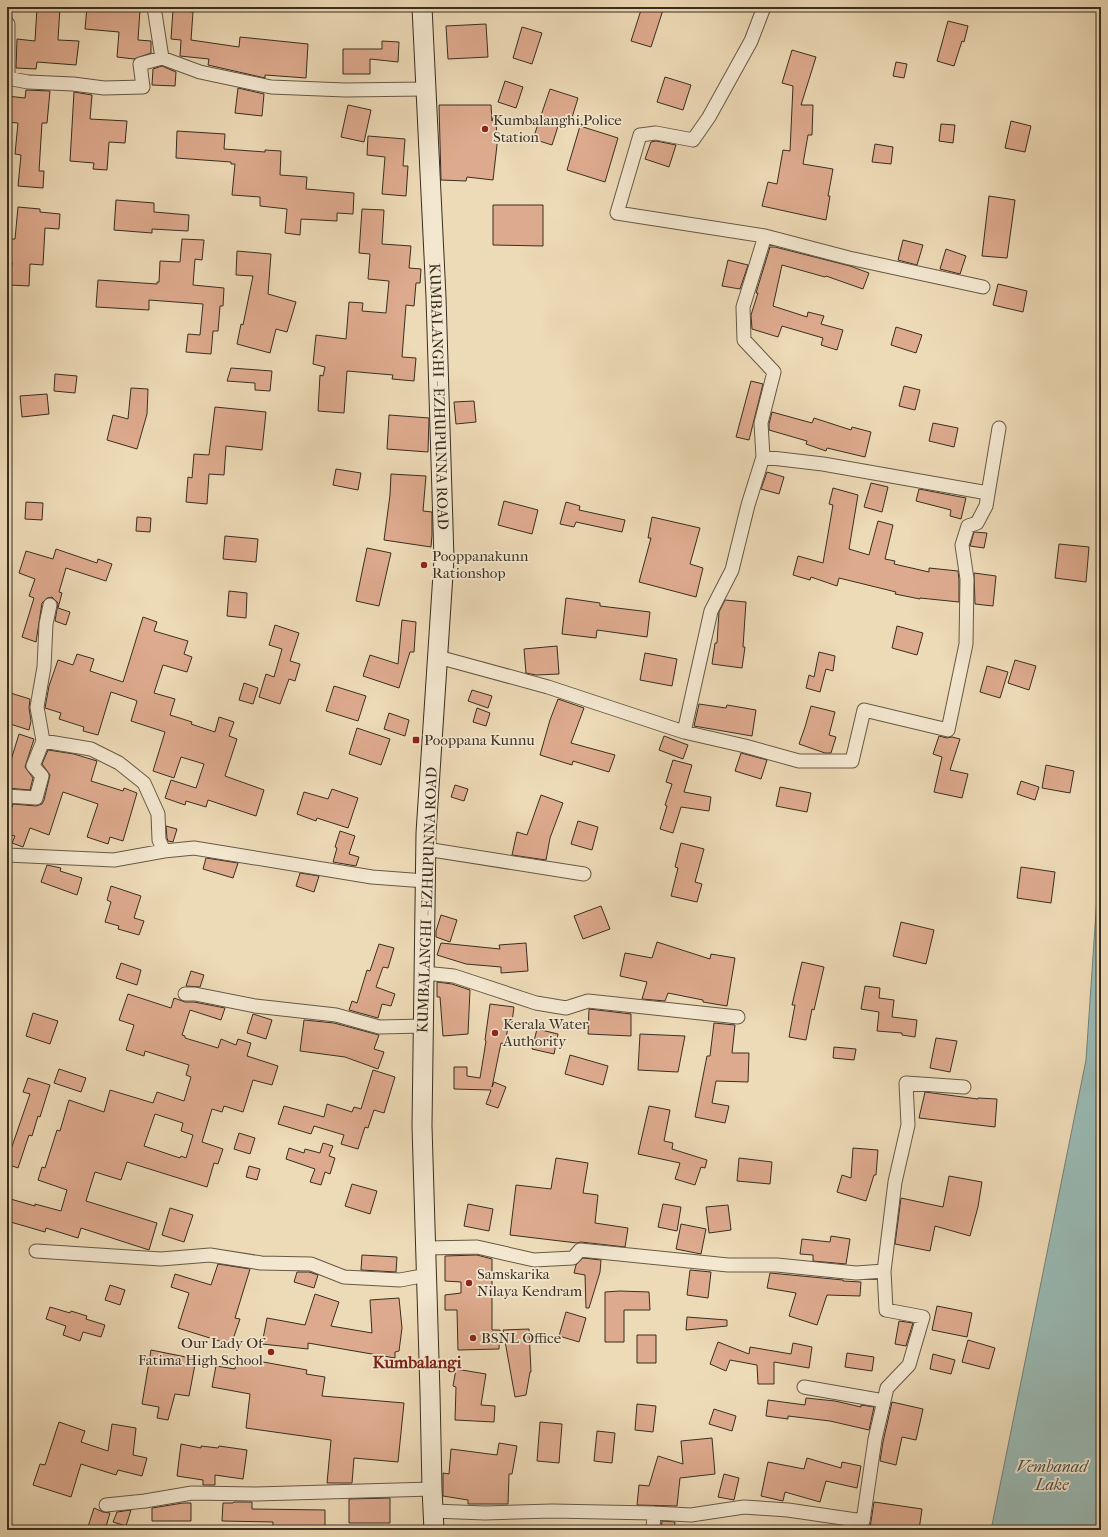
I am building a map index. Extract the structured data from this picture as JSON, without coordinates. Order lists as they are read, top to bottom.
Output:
{
  "streets": {
    "main road": ["KUMBALANGHI - EZHUPUNNA ROAD"]
  },
  "districts": ["Kumbalangi"],
  "water": ["Vembanad Lake"],
  "places": {
    "other": [
      "Kumbalanghi,Police Station",
      "Pooppanakunn Rationshop",
      "Kerala Water Authority",
      "Samskarika Nilaya Kendram",
      "BSNL Office",
      "Our Lady Of Fatima High School"
    ],
    "transit": ["Pooppana Kunnu"]
  }
}
